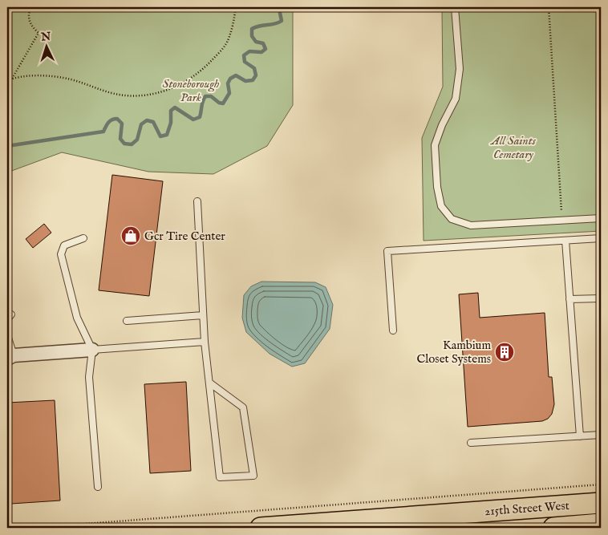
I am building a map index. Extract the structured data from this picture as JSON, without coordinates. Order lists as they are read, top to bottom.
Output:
{
  "streets": {
    "main road": ["215th Street West"]
  },
  "parks": ["Stoneborough Park", "All Saints Cemetary"],
  "places": {
    "shop": ["Gcr Tire Center"],
    "building": ["Kambium Closet Systems"]
  },
  "north": "top"
}
